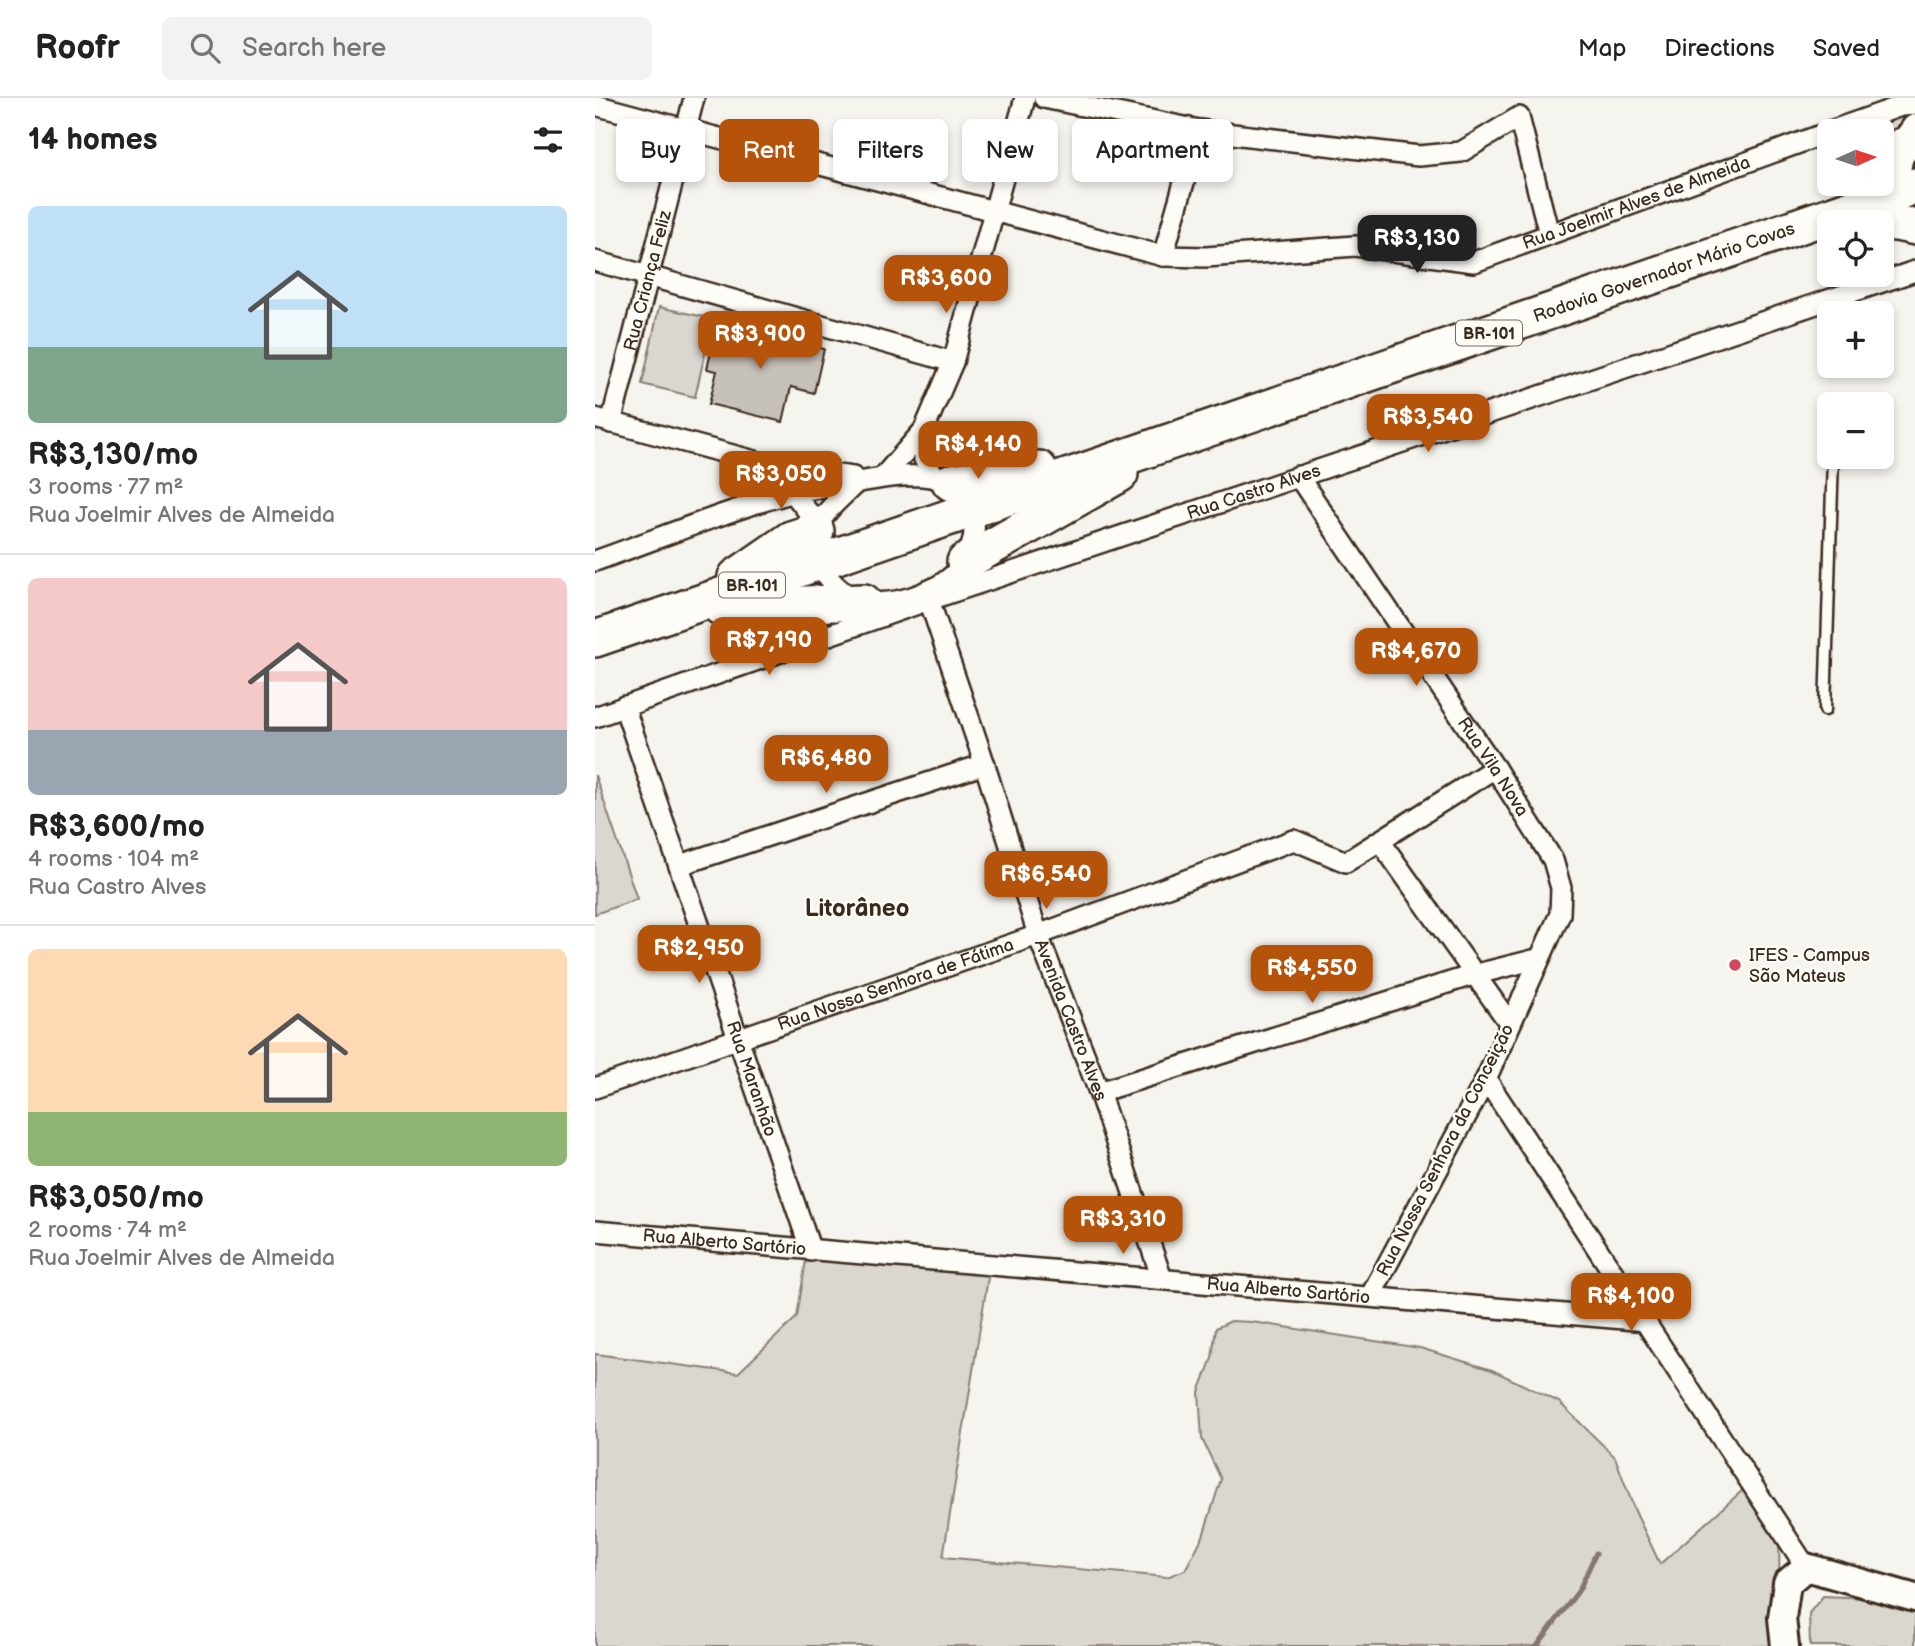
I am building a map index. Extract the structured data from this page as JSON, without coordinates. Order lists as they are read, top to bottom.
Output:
{
  "streets": {
    "highway": ["Rodovia Governador Mário Covas", "BR-101"],
    "street": [
      "Rua Joelmir Alves de Almeida",
      "Rua Criança Feliz",
      "Rua Castro Alves",
      "Rua Vila Nova",
      "Rua Nossa Senhora de Fátima",
      "Avenida Castro Alves",
      "Rua Maranhão",
      "Rua Nossa Senhora da Conceição",
      "Rua Alberto Sartório"
    ]
  },
  "crossings": [
    ["Rua Castro Alves", "Rua Vila Nova"],
    ["Rua Castro Alves", "Avenida Castro Alves"],
    ["Rua Castro Alves", "Rua Maranhão"],
    ["Rua Vila Nova", "Rua Nossa Senhora de Fátima"],
    ["Rua Vila Nova", "Rua Nossa Senhora da Conceição"],
    ["Rua Nossa Senhora de Fátima", "Avenida Castro Alves"],
    ["Rua Nossa Senhora de Fátima", "Rua Maranhão"],
    ["Avenida Castro Alves", "Rua Alberto Sartório"],
    ["Rua Maranhão", "Rua Alberto Sartório"],
    ["Rua Nossa Senhora da Conceição", "Rua Alberto Sartório"]
  ],
  "districts": ["Litorâneo"],
  "places": ["IFES - Campus São Mateus"],
  "north": "right",
  "page": {
    "header": "Roofr",
    "search": "Search here",
    "nav": ["Map", "Directions", "Saved"],
    "heading": "14 homes",
    "map_buttons": ["+", "−"],
    "chip": [
      "Buy",
      "Rent",
      "Filters",
      "New",
      "Apartment"
    ],
    "list": [
      {
        "name": "R$3,130/mo",
        "note": "3 rooms · 77 m² · Rua Joelmir Alves de Almeida"
      },
      {
        "name": "R$3,600/mo",
        "note": "4 rooms · 104 m² · Rua Castro Alves"
      },
      {
        "name": "R$3,050/mo",
        "note": "2 rooms · 74 m² · Rua Joelmir Alves de Almeida"
      }
    ],
    "price": [
      "R$3,130",
      "R$3,600",
      "R$3,900",
      "R$3,540",
      "R$4,140",
      "R$3,050",
      "R$7,190",
      "R$4,670",
      "R$6,480",
      "R$6,540",
      "R$2,950",
      "R$4,550",
      "R$3,310",
      "R$4,100"
    ]
  }
}
